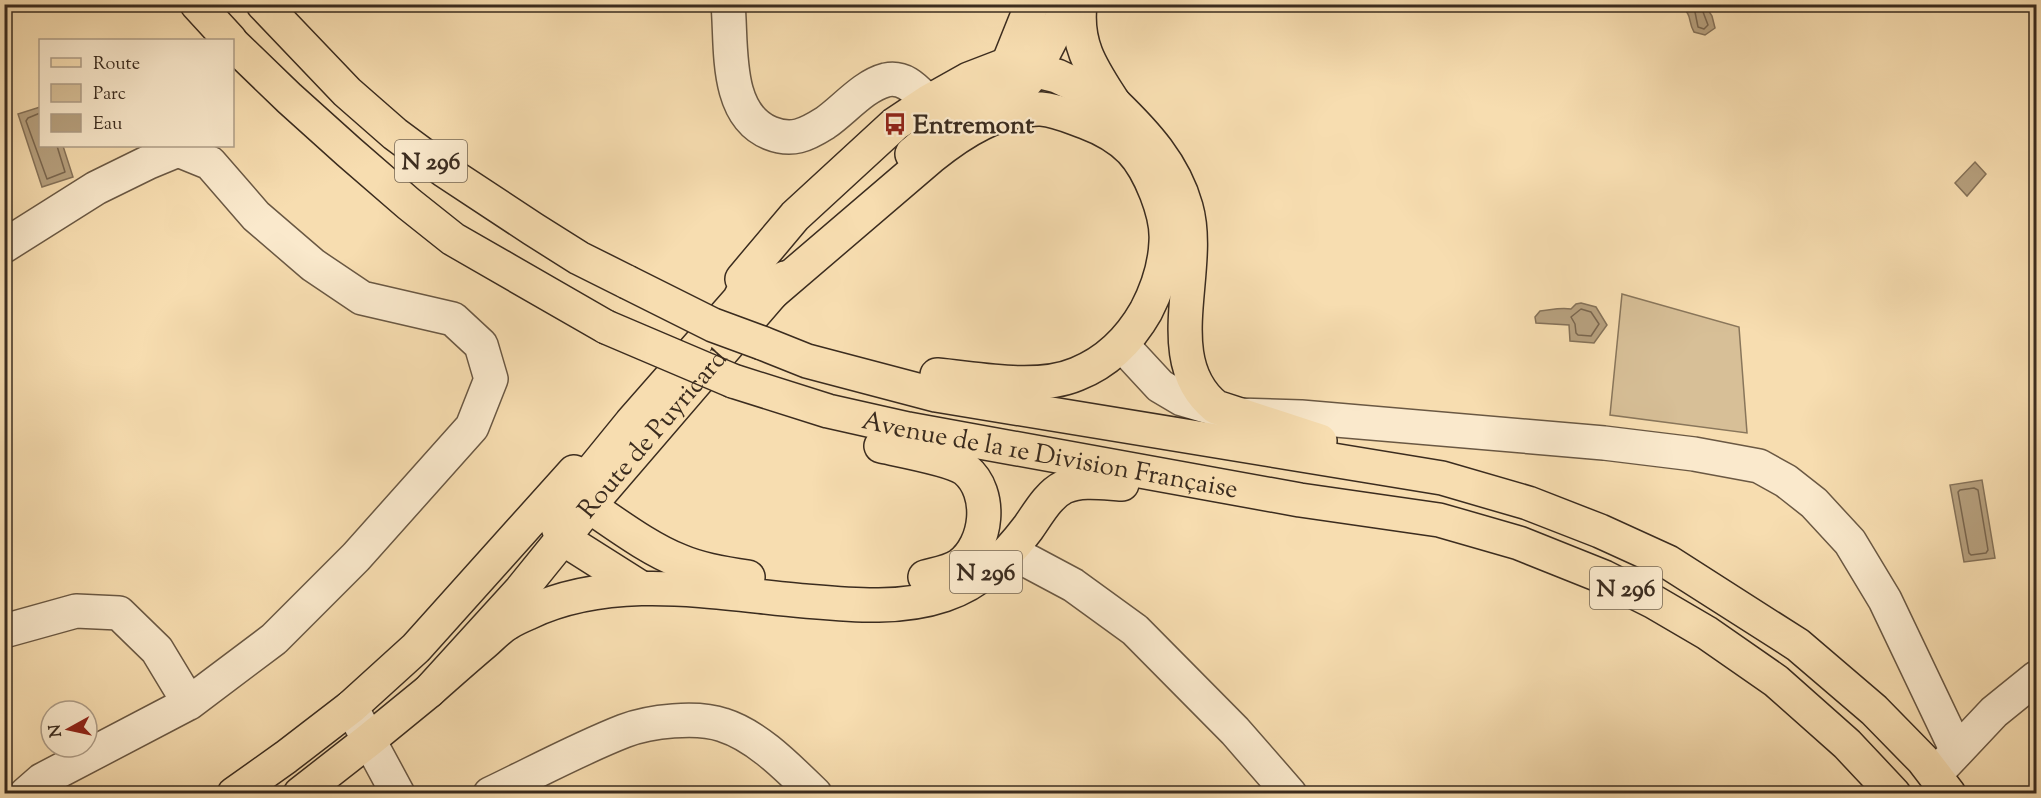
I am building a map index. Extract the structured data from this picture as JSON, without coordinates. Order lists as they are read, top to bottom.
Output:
{
  "streets": {
    "main road": ["N 296", "Route de Puyricard", "Avenue de la 1e Division Française"]
  },
  "crossings": [
    ["N 296", "Route de Puyricard"],
    ["N 296", "Avenue de la 1e Division Française"]
  ],
  "places": {
    "bus stop": ["Entremont"]
  },
  "legend": ["Route", "Parc", "Eau"],
  "north": "left"
}
